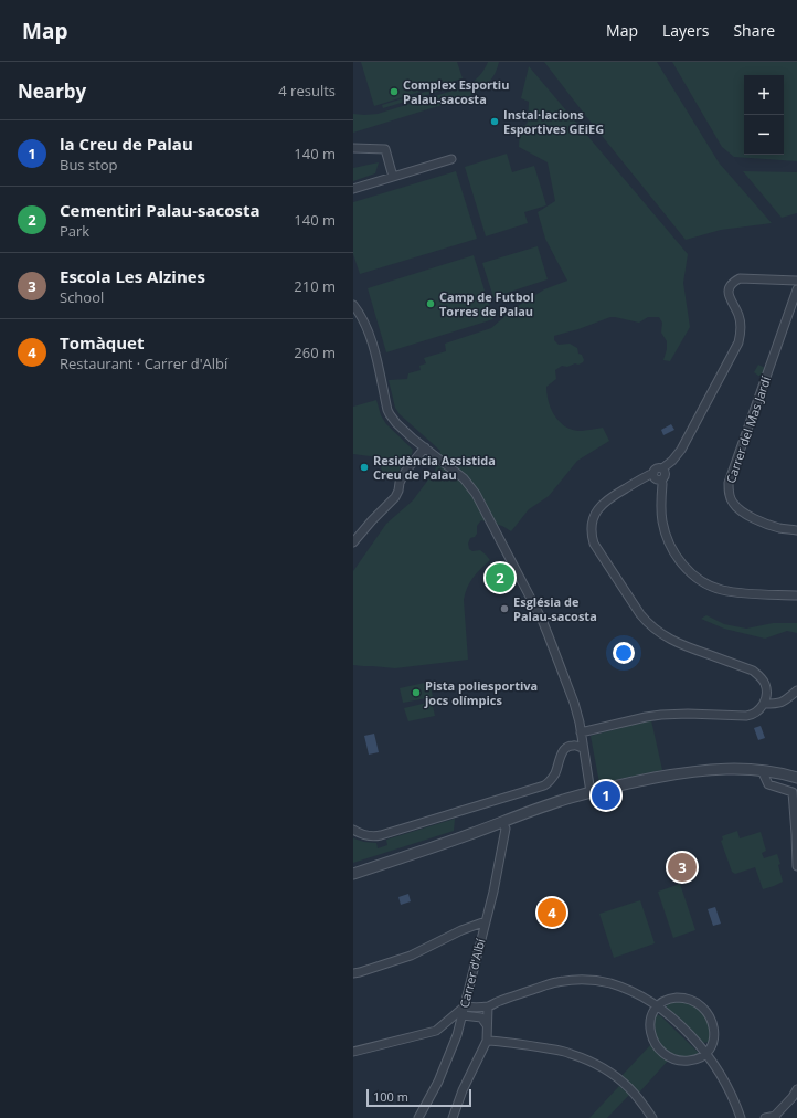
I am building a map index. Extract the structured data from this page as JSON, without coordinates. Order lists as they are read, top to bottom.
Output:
{
  "streets": {
    "street": ["Carrer del Mas Jardí", "Carrer d'Albí"]
  },
  "places": [
    "Complex Esportiu Palau-sacosta",
    "Instal·lacions Esportives GEiEG",
    "Camp de Futbol Torres de Palau",
    "Residència Assistida Creu de Palau",
    "Església de Palau-sacosta",
    "Pista poliesportiva jocs olímpics"
  ],
  "scale_bar": "100 m",
  "page": {
    "header": "Map",
    "nav": ["Map", "Layers", "Share"],
    "heading": ["Nearby", "4 results"],
    "map_buttons": ["+", "−"],
    "list": [
      {
        "mark": "1",
        "name": "la Creu de Palau",
        "note": "Bus stop",
        "value": "140 m"
      },
      {
        "mark": "2",
        "name": "Cementiri Palau-sacosta",
        "note": "Park",
        "value": "140 m"
      },
      {
        "mark": "3",
        "name": "Escola Les Alzines",
        "note": "School",
        "value": "210 m"
      },
      {
        "mark": "4",
        "name": "Tomàquet",
        "note": "Restaurant · Carrer d'Albí",
        "value": "260 m"
      }
    ],
    "pins": [
      "2",
      "1",
      "3",
      "4"
    ],
    "scale": "100 m"
  }
}
